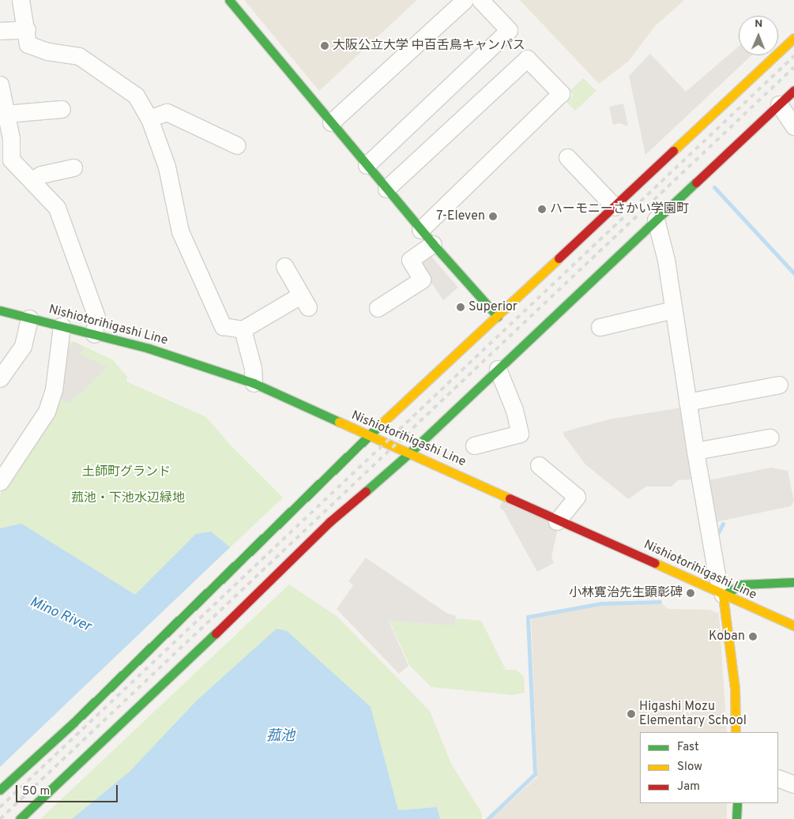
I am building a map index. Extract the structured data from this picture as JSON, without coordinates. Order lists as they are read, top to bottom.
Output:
{
  "streets": {
    "street": ["Nishiotorihigashi Line"]
  },
  "water": ["Mino River", "菰池"],
  "parks": ["土師町グランド", "菰池・下池水辺緑地"],
  "places": [
    "大阪公立大学 中百舌鳥キャンパス",
    "ハーモニーさかい学園町",
    "7-Eleven",
    "Superior",
    "小林寛治先生顕彰碑",
    "Koban",
    "Higashi Mozu Elementary School"
  ],
  "legend": ["Fast", "Slow", "Jam"],
  "scale_bar": "50 m",
  "north": "top"
}
